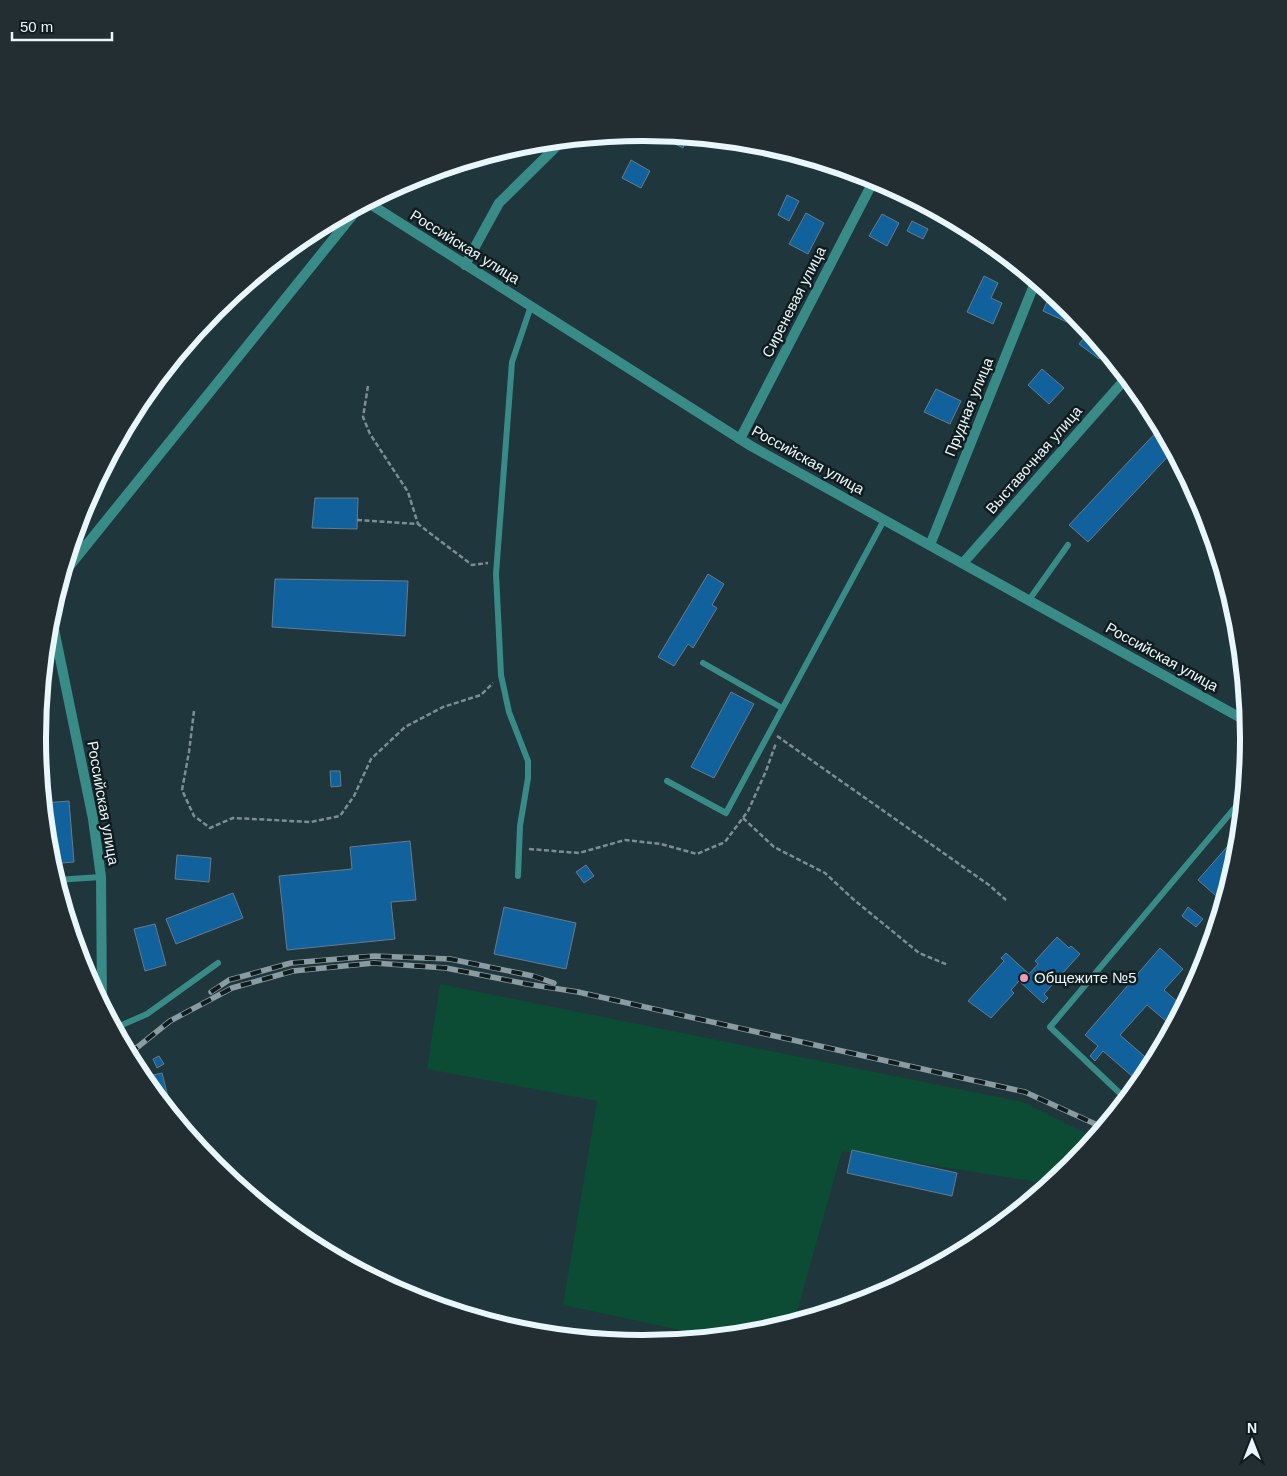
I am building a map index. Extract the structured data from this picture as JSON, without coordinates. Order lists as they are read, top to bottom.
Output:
{
  "streets": {
    "street": [
      "Российская улица",
      "Сиреневая улица",
      "Прудная улица",
      "Выставочная улица"
    ]
  },
  "crossings": [
    ["Российская улица", "Сиреневая улица"],
    ["Российская улица", "Прудная улица"],
    ["Российская улица", "Выставочная улица"]
  ],
  "places": ["Общежите №5"],
  "scale_bar": "50 m",
  "north": "top"
}
